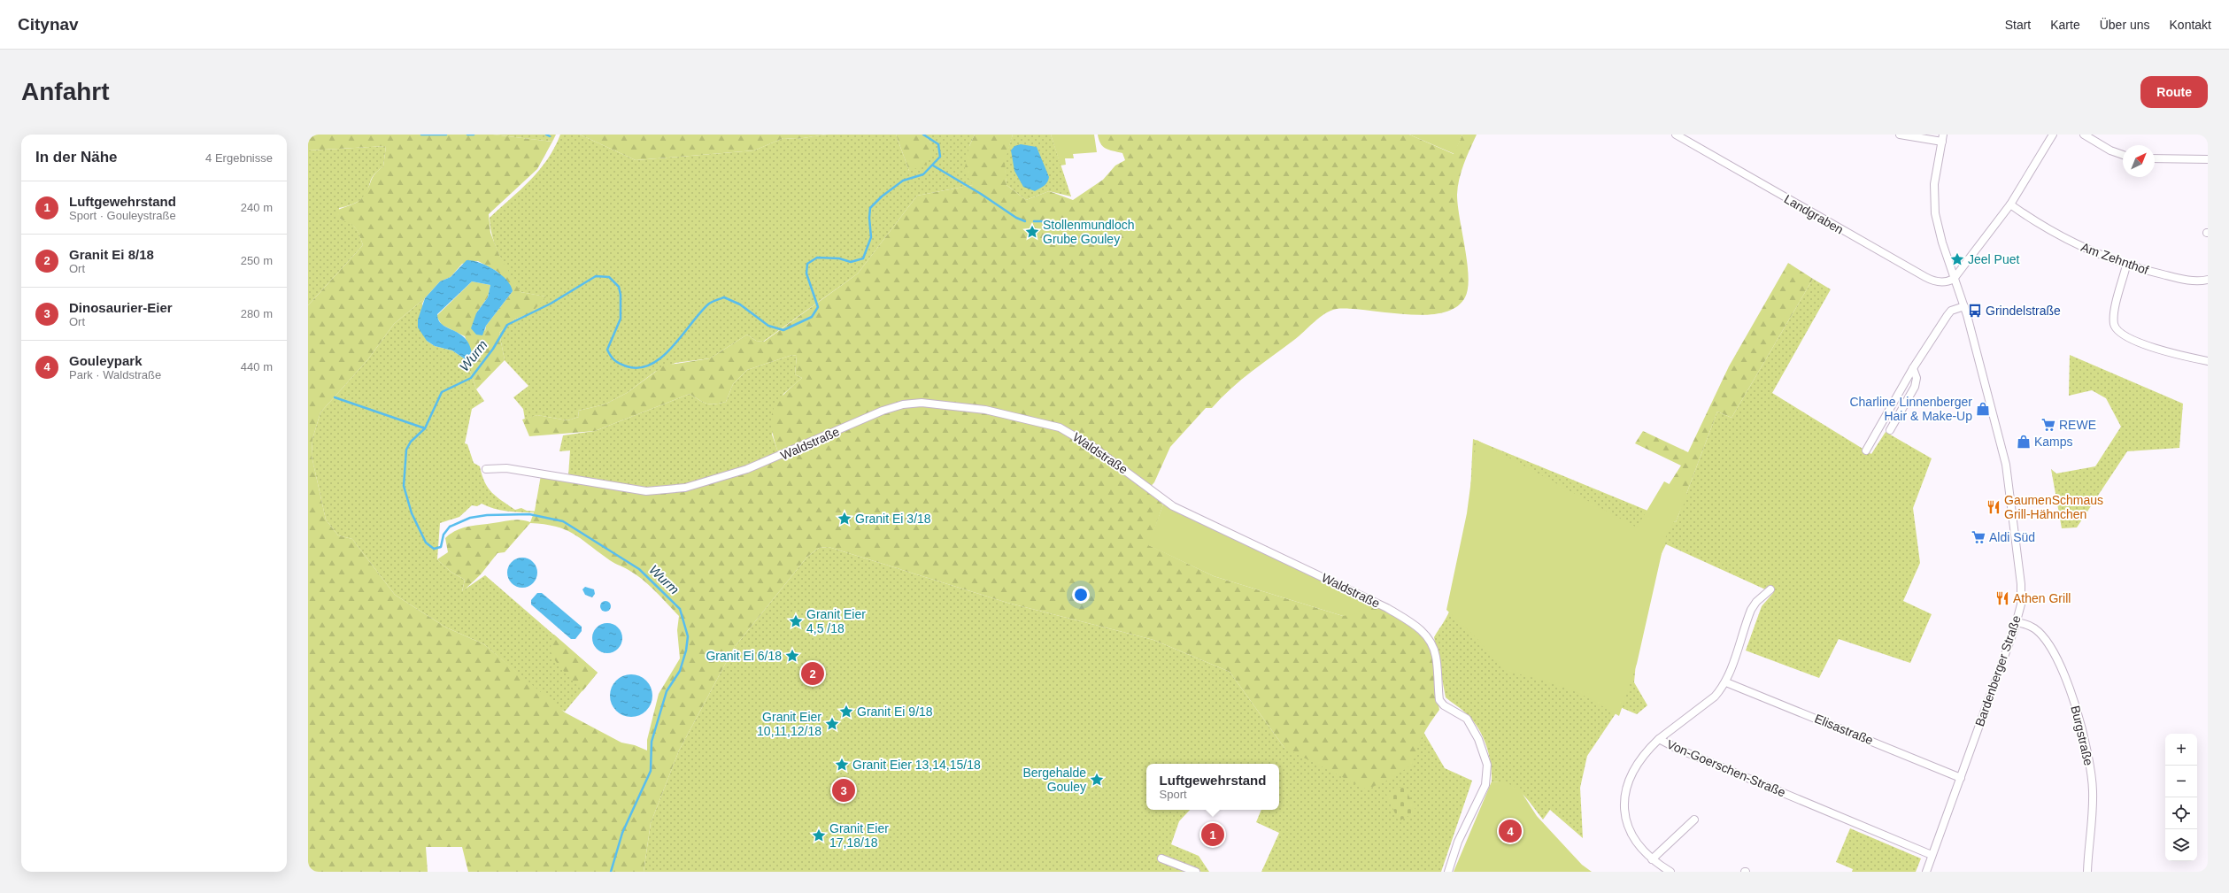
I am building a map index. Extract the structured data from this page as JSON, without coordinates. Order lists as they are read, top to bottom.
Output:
{
  "streets": {
    "street": [
      "Landgraben",
      "Am Zehnthof",
      "Waldstraße",
      "Bardenberger Straße",
      "Elisastraße",
      "Burgstraße",
      "Von-Goerschen-Straße"
    ]
  },
  "crossings": [
    ["Landgraben", "Bardenberger Straße"],
    ["Bardenberger Straße", "Elisastraße"],
    ["Bardenberger Straße", "Burgstraße"],
    ["Bardenberger Straße", "Von-Goerschen-Straße"],
    ["Elisastraße", "Von-Goerschen-Straße"]
  ],
  "water": ["Wurm"],
  "places": {
    "place": [
      "Stollenmundloch Grube Gouley",
      "Jeel Puet",
      "Granit Ei 3/18",
      "Granit Eier 4,5 /18",
      "Granit Ei 6/18",
      "Granit Ei 9/18",
      "Granit Eier 10,11,12/18",
      "Granit Eier 13,14,15/18",
      "Bergehalde Gouley",
      "Granit Eier 17,18/18"
    ],
    "bus stop": ["Grindelstraße"],
    "shop": ["Charline Linnenberger Hair & Make-Up", "Kamps"],
    "supermarket": ["REWE", "Aldi Süd"],
    "restaurant": ["GaumenSchmaus Grill-Hähnchen", "Athen Grill"]
  },
  "north": "top right",
  "page": {
    "header": "Citynav",
    "nav": [
      "Start",
      "Karte",
      "Über uns",
      "Kontakt"
    ],
    "buttons": "Route",
    "title": "Anfahrt",
    "heading": ["In der Nähe", "4 Ergebnisse"],
    "list": [
      {
        "mark": "1",
        "name": "Luftgewehrstand",
        "note": "Sport · Gouleystraße",
        "value": "240 m"
      },
      {
        "mark": "2",
        "name": "Granit Ei 8/18",
        "note": "Ort",
        "value": "250 m"
      },
      {
        "mark": "3",
        "name": "Dinosaurier-Eier",
        "note": "Ort",
        "value": "280 m"
      },
      {
        "mark": "4",
        "name": "Gouleypark",
        "note": "Park · Waldstraße",
        "value": "440 m"
      }
    ],
    "pins": [
      "2",
      "3",
      "4",
      "1"
    ],
    "map_buttons": ["+", "−"],
    "popup": ["Luftgewehrstand", "Sport"]
  }
}
